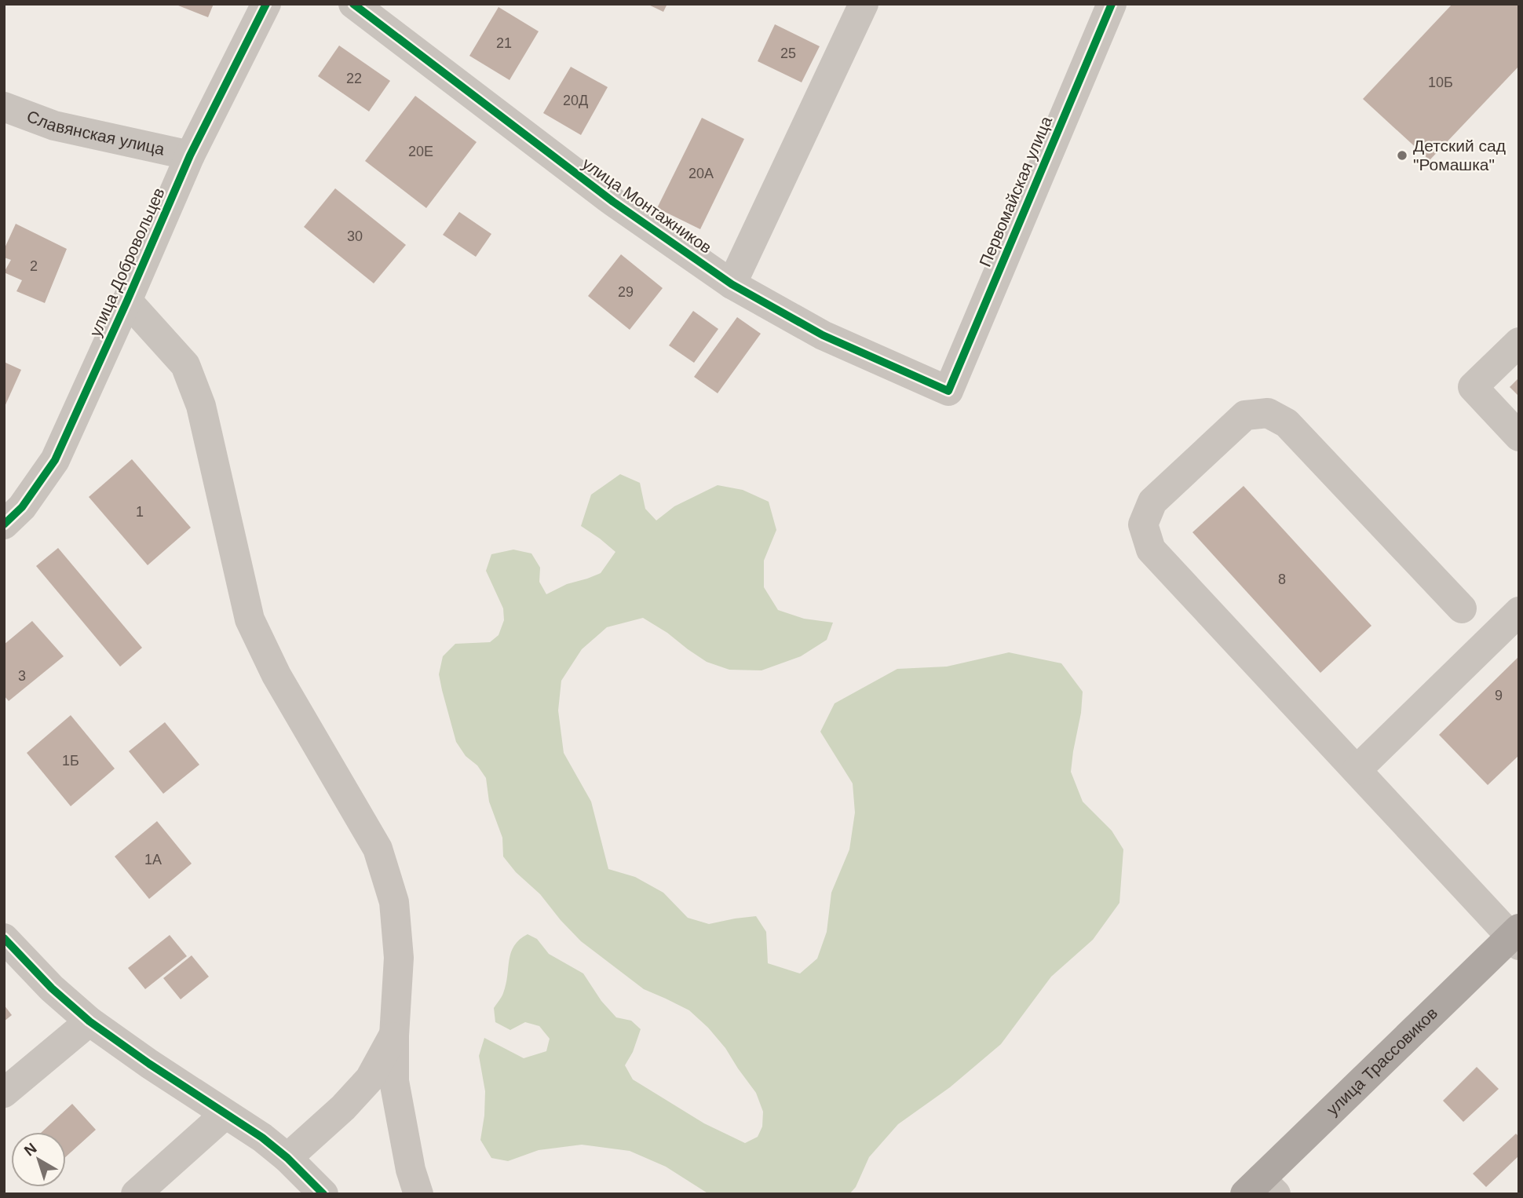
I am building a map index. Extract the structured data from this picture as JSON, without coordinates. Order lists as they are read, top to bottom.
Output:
{
  "streets": {
    "main road": ["улица Трассовиков"],
    "street": [
      "Славянская улица",
      "Первомайская улица",
      "улица Монтажников",
      "улица Добровольцев"
    ]
  },
  "crossings": [
    ["Славянская улица", "улица Добровольцев"],
    ["Первомайская улица", "улица Монтажников"]
  ],
  "places": ["Детский сад \"Ромашка\""],
  "house_numbers": [
    "21",
    "25",
    "22",
    "10Б",
    "20Д",
    "20Е",
    "20А",
    "30",
    "2",
    "29",
    "1",
    "8",
    "3",
    "9",
    "1Б",
    "1А"
  ],
  "north": "top left"
}
